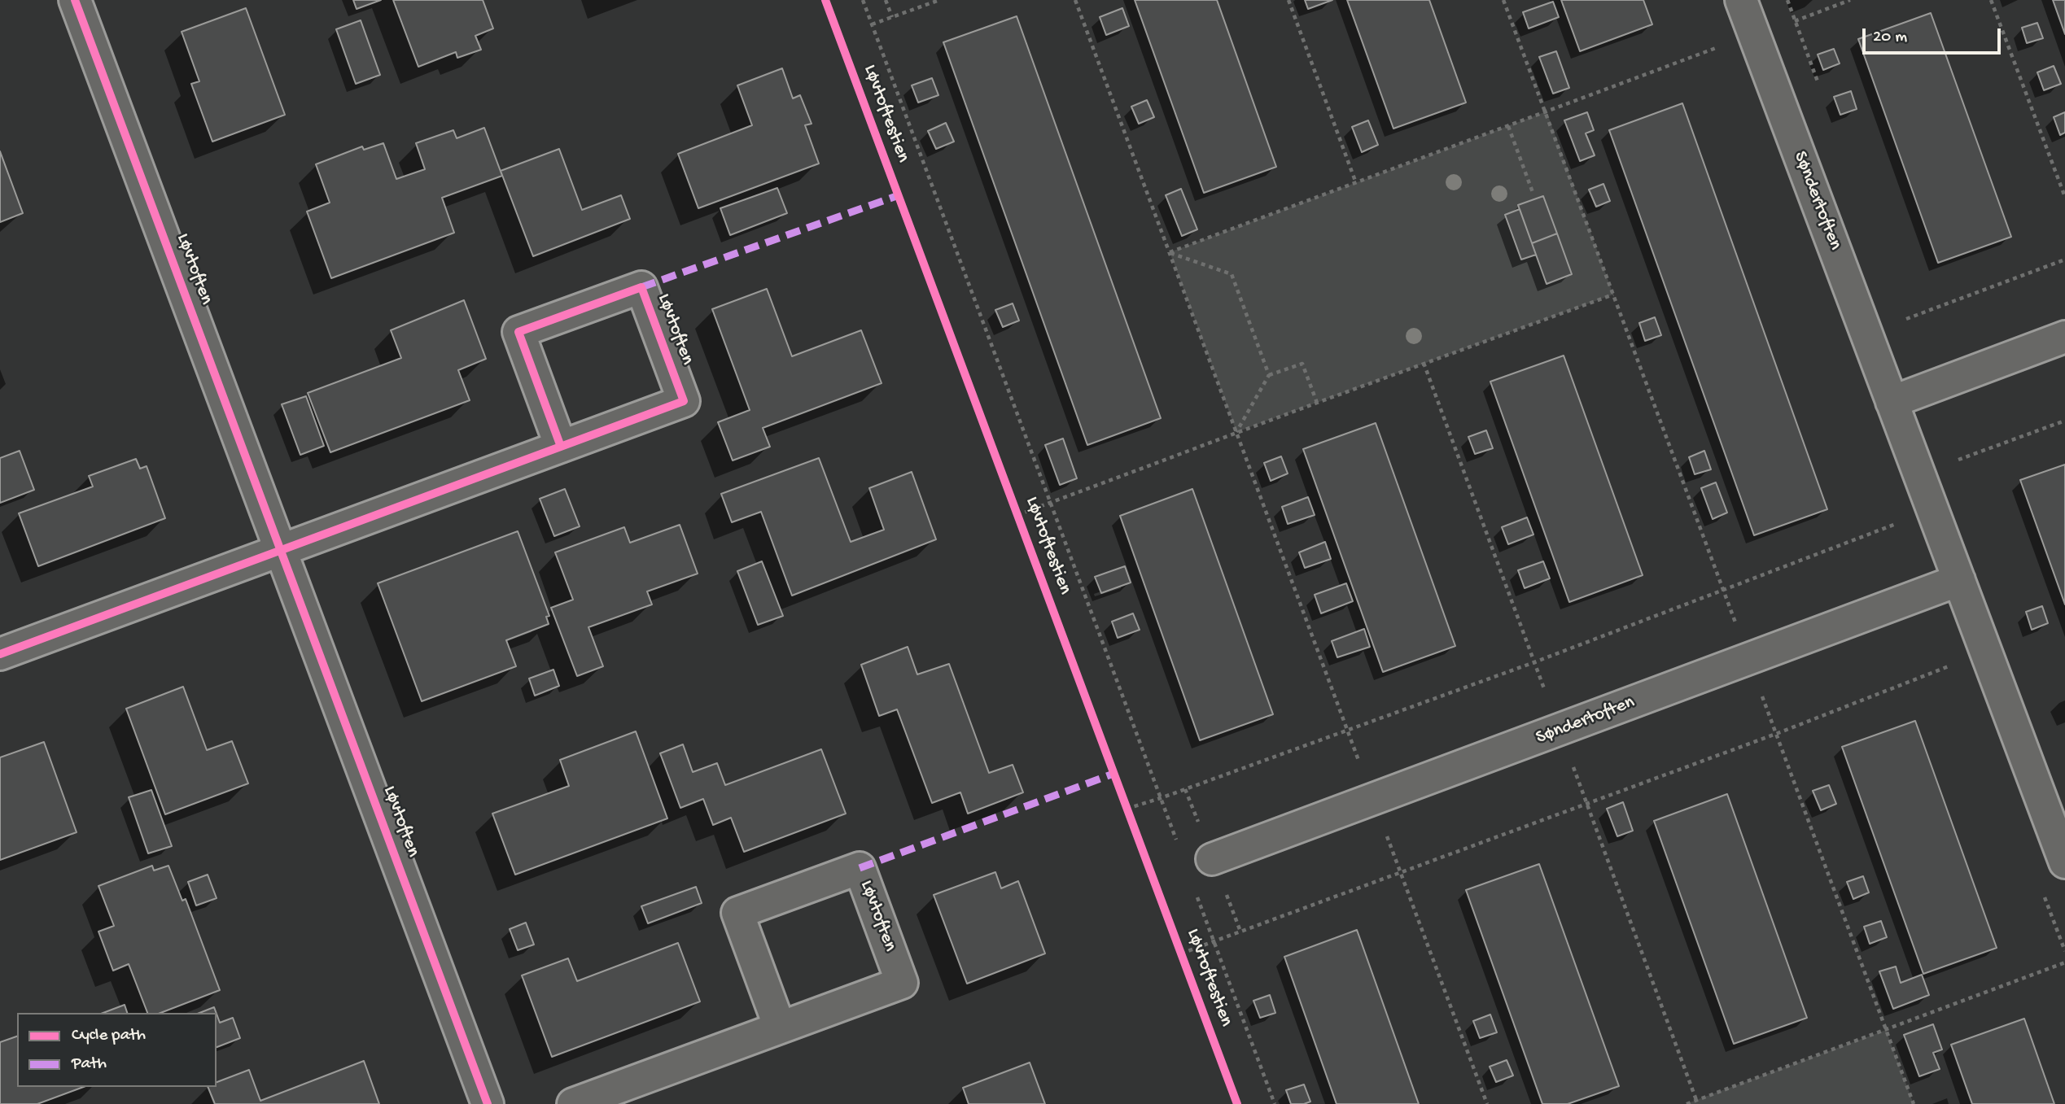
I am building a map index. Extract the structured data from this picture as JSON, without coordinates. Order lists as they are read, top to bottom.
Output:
{
  "streets": {
    "street": ["Søndertoften", "Løvtoften"],
    "cycle path": ["Løvtoftestien"]
  },
  "legend": ["Cycle path", "Path"],
  "scale_bar": "20 m"
}
